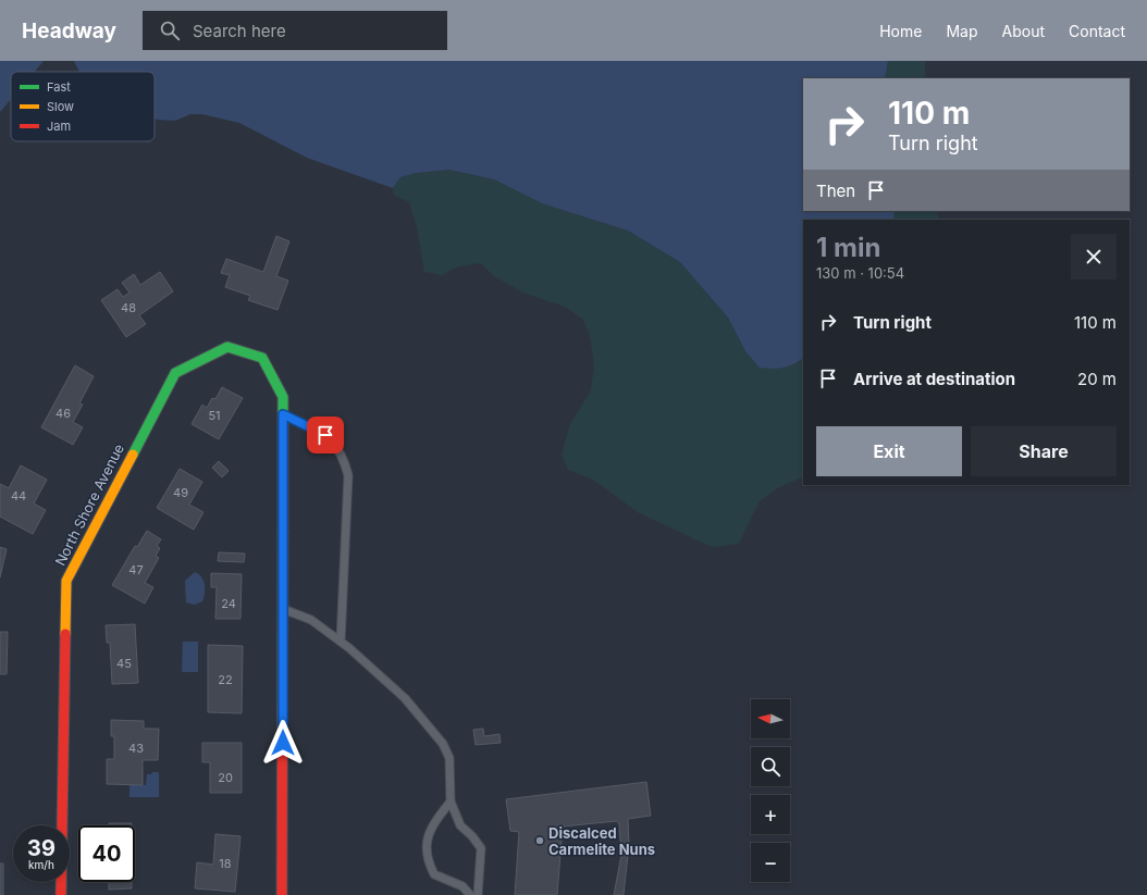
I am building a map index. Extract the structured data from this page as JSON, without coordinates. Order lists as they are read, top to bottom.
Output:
{
  "streets": {
    "street": ["North Shore Avenue"]
  },
  "places": ["Discalced Carmelite Nuns"],
  "house_numbers": [
    "48",
    "46",
    "51",
    "49",
    "44",
    "47",
    "24",
    "45",
    "22",
    "43",
    "20",
    "18"
  ],
  "legend": ["Fast", "Slow", "Jam"],
  "north": "left",
  "page": {
    "header": "Headway",
    "search": "Search here",
    "nav": [
      "Home",
      "Map",
      "About",
      "Contact"
    ],
    "turn": ["110 m", "Turn right"],
    "then": "Then",
    "heading": ["1 min", "130 m · 10:54"],
    "list": [
      {
        "name": "Turn right",
        "value": "110 m"
      },
      {
        "name": "Arrive at destination",
        "value": "20 m"
      }
    ],
    "buttons": ["Exit", "Share"],
    "map_buttons": ["+", "−"],
    "speed": "39 km/h",
    "limit": "40"
  }
}
